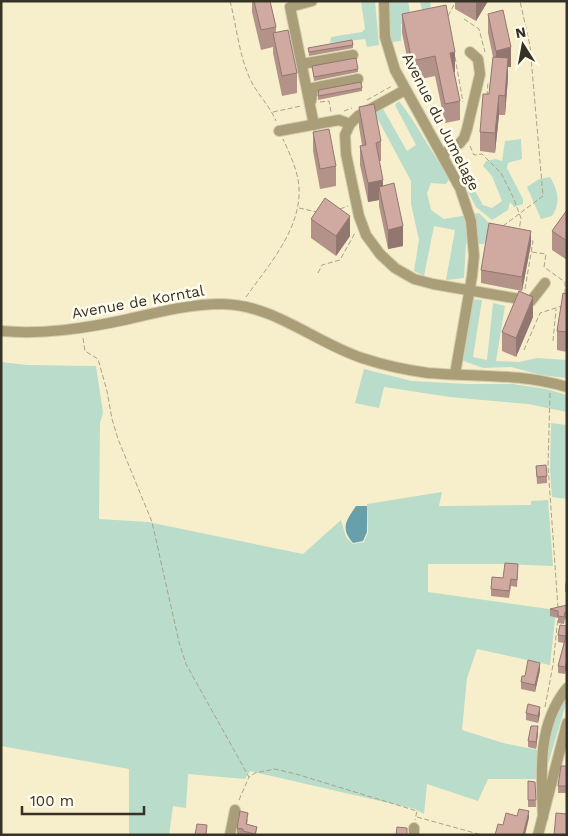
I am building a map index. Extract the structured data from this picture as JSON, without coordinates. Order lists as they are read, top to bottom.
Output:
{
  "streets": {
    "street": ["Avenue du Jumelage", "Avenue de Korntal"]
  },
  "crossings": [
    ["Avenue du Jumelage", "Avenue de Korntal"]
  ],
  "scale_bar": "100 m",
  "north": "top"
}
